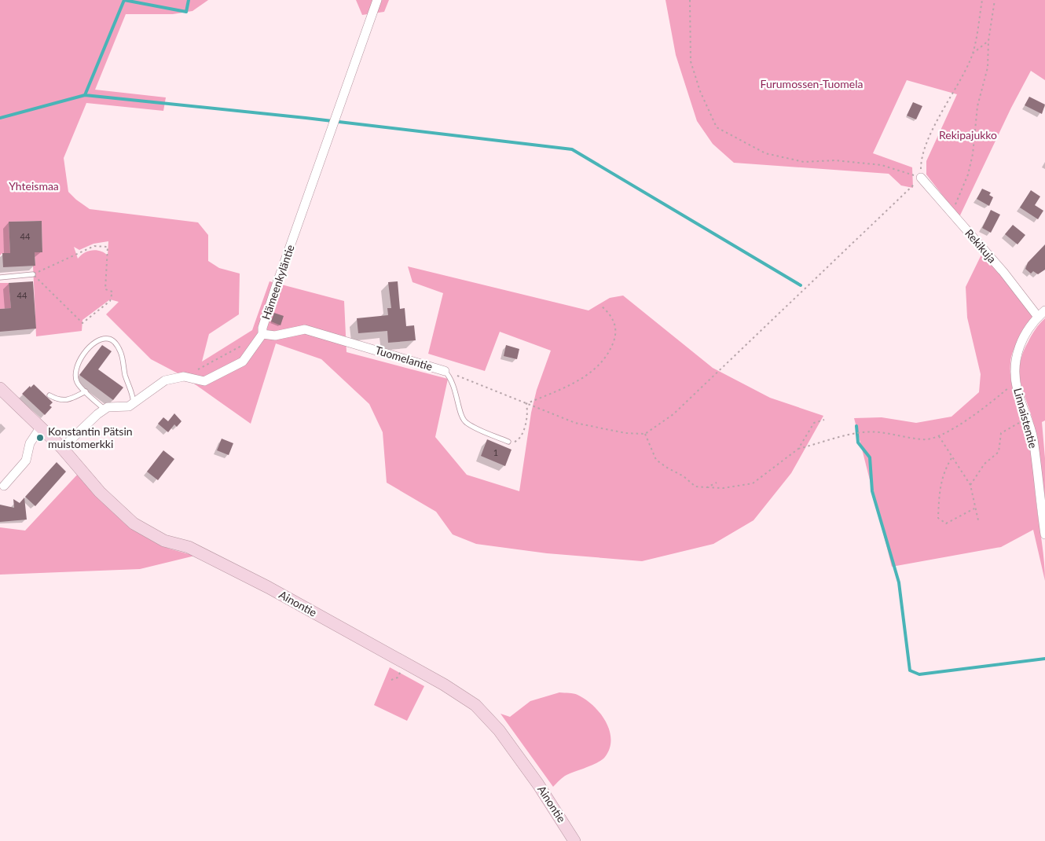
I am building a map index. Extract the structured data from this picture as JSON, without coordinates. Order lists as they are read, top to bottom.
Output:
{
  "streets": {
    "street": [
      "Rekikuja",
      "Hämeenkyläntie",
      "Tuomelantie",
      "Linnaistentie",
      "Ainontie"
    ]
  },
  "crossings": [
    ["Rekikuja", "Linnaistentie"],
    ["Hämeenkyläntie", "Tuomelantie"]
  ],
  "parks": ["Furumossen-Tuomela", "Rekipajukko", "Yhteismaa"],
  "places": ["Konstantin Pätsin muistomerkki"],
  "house_numbers": ["44", "44", "1"]
}
